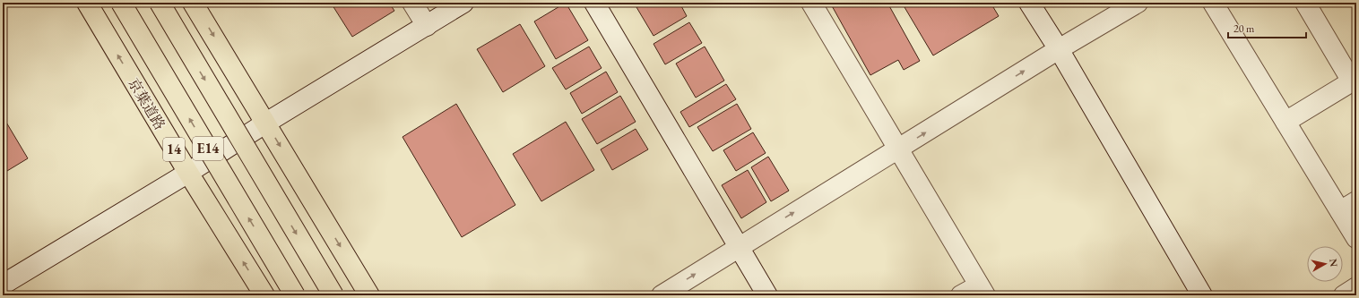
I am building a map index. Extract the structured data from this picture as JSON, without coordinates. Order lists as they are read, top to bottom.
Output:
{
  "streets": {
    "highway": ["京葉道路", "E14", "14"]
  },
  "scale_bar": "20 m",
  "north": "right"
}
